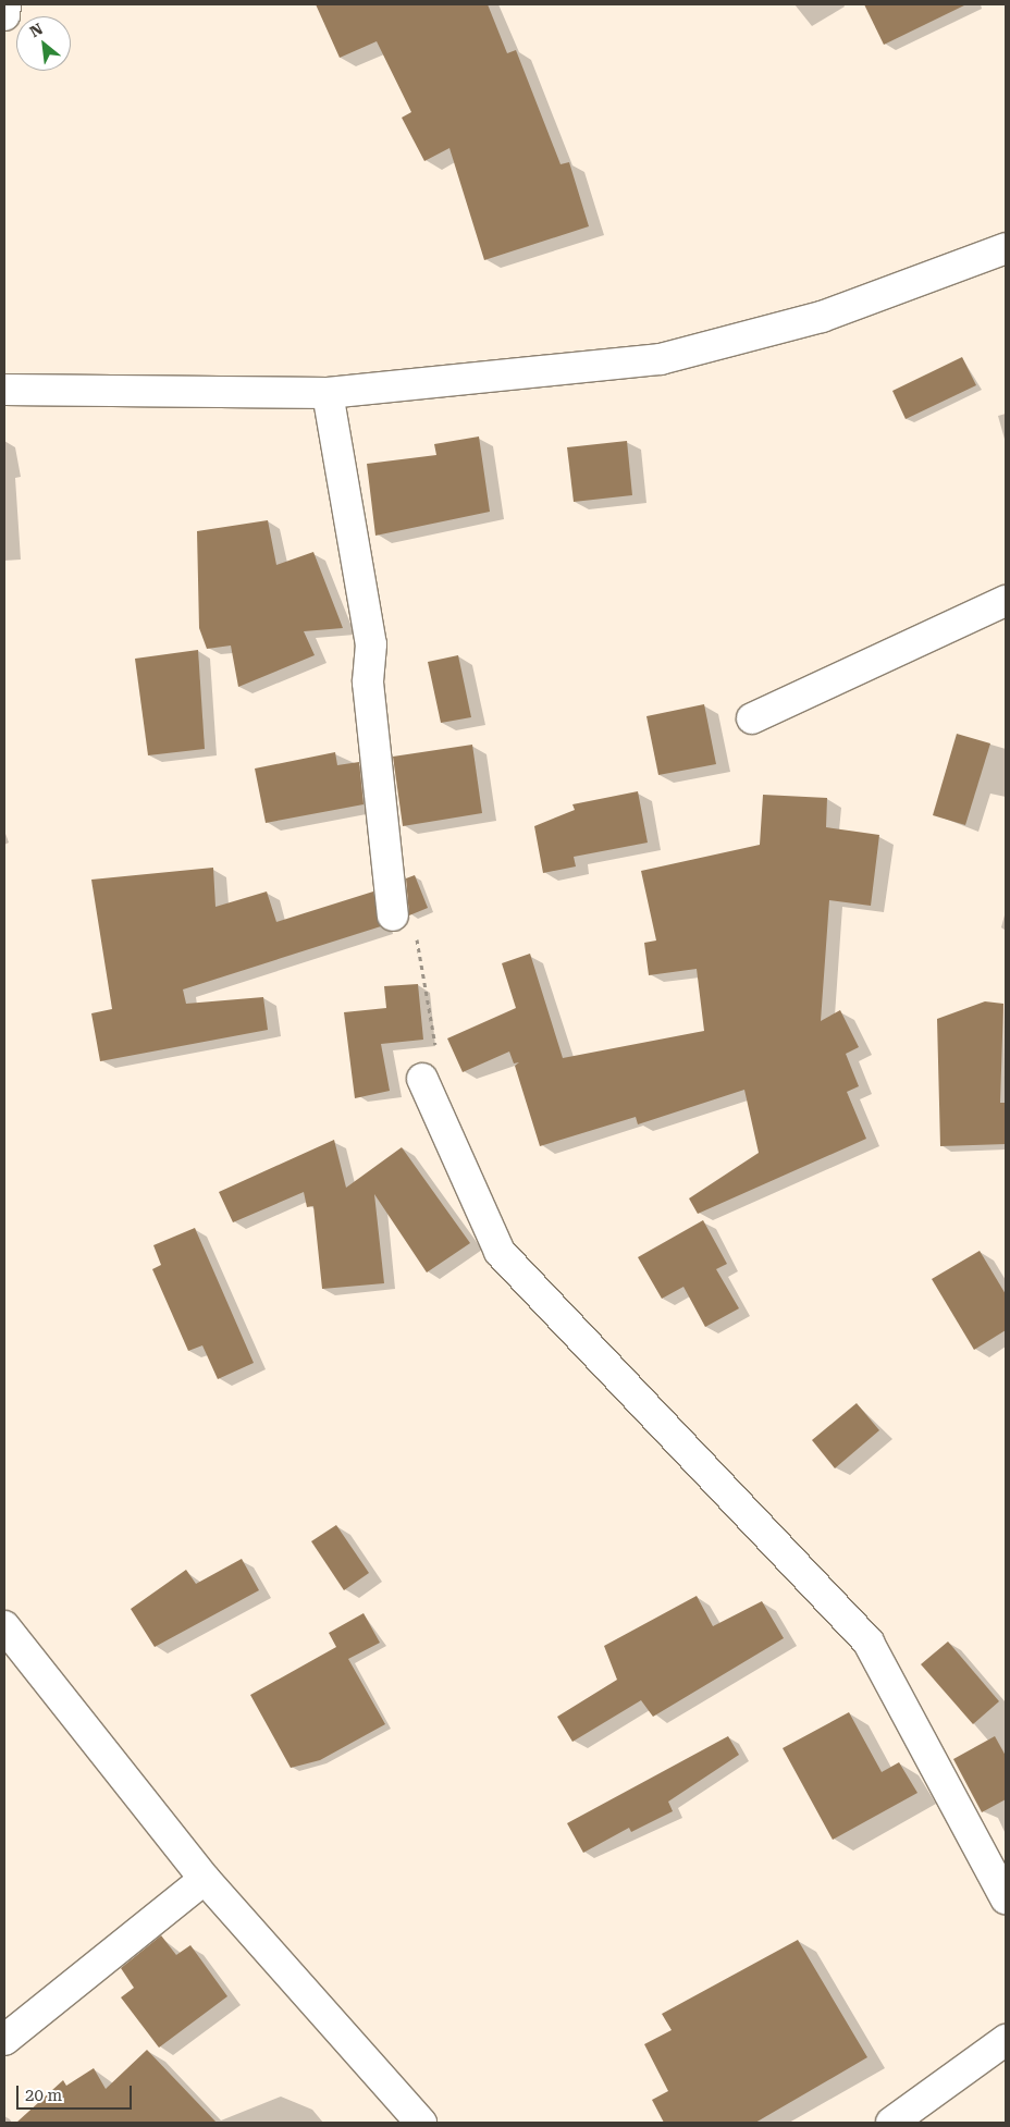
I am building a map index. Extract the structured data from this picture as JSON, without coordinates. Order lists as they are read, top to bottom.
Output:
{
  "scale_bar": "20 m",
  "north": "top left"
}
